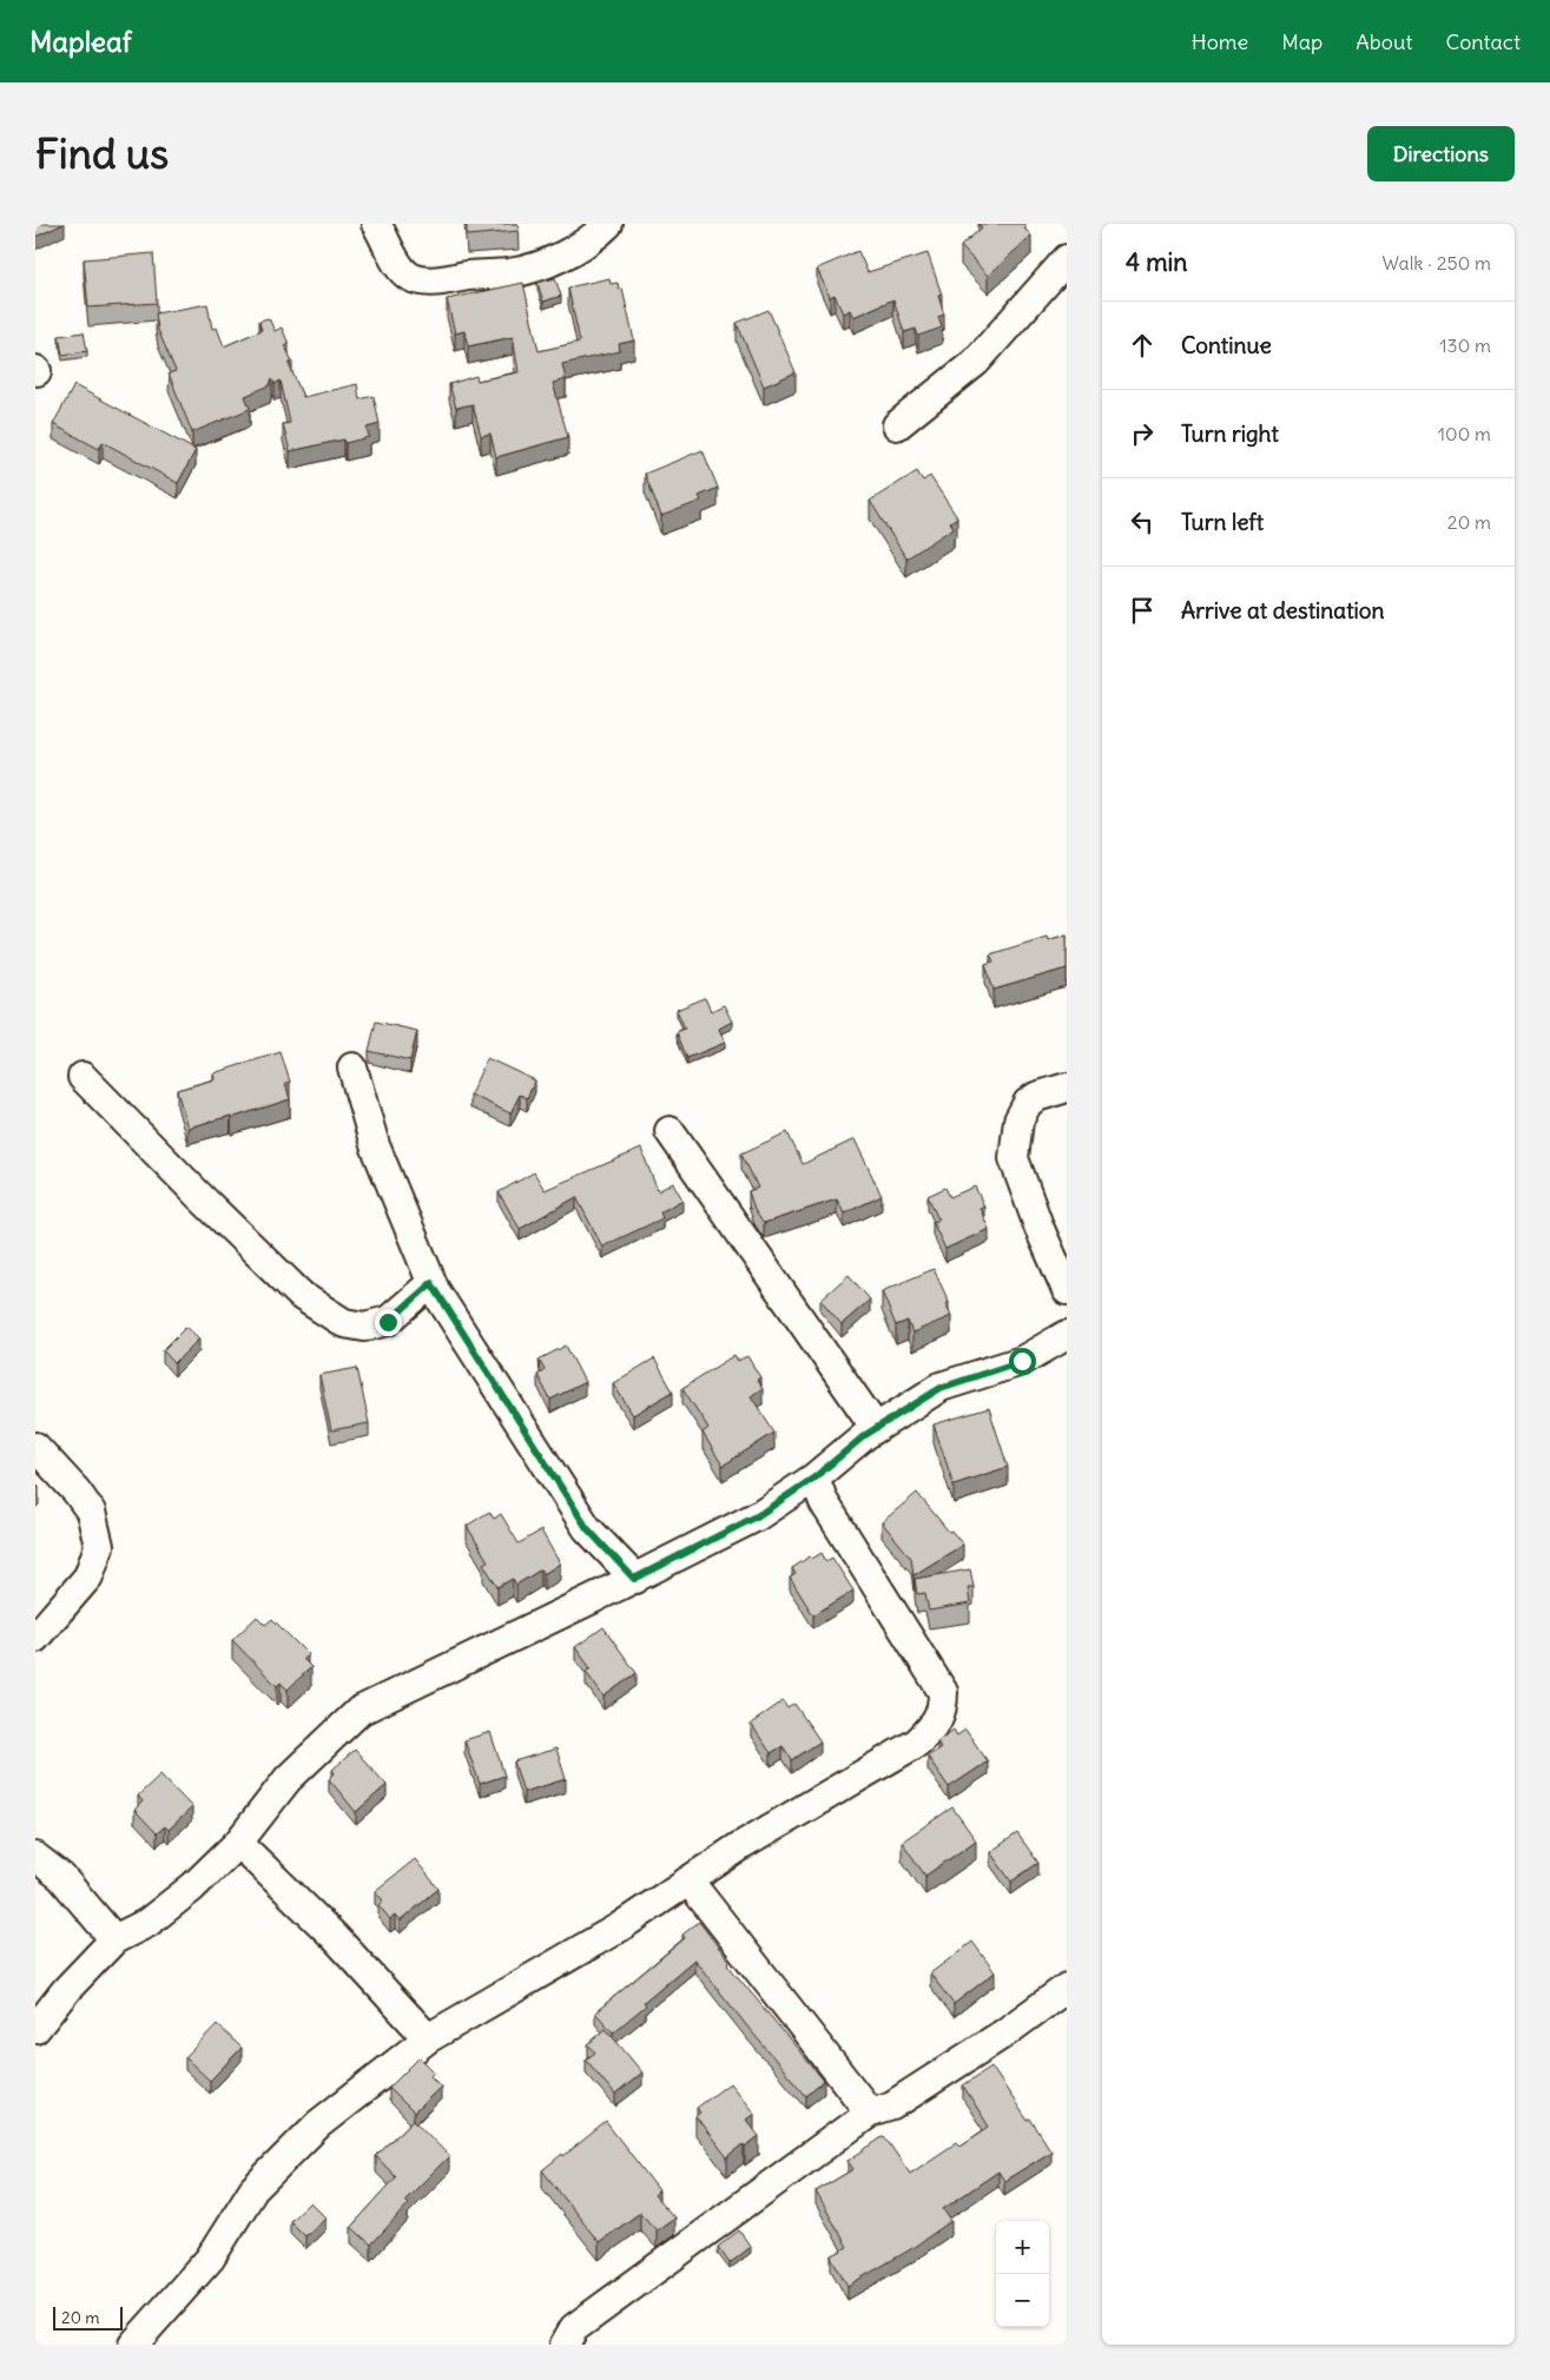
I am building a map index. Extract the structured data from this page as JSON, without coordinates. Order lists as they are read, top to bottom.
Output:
{
  "scale_bar": "20 m",
  "page": {
    "header": "Mapleaf",
    "nav": [
      "Home",
      "Map",
      "About",
      "Contact"
    ],
    "buttons": "Directions",
    "title": "Find us",
    "heading": ["4 min", "Walk · 250 m"],
    "list": [
      ["Continue", "130 m"],
      ["Turn right", "100 m"],
      ["Turn left", "20 m"],
      "Arrive at destination"
    ],
    "map_buttons": ["+", "−"],
    "scale": "20 m"
  }
}
